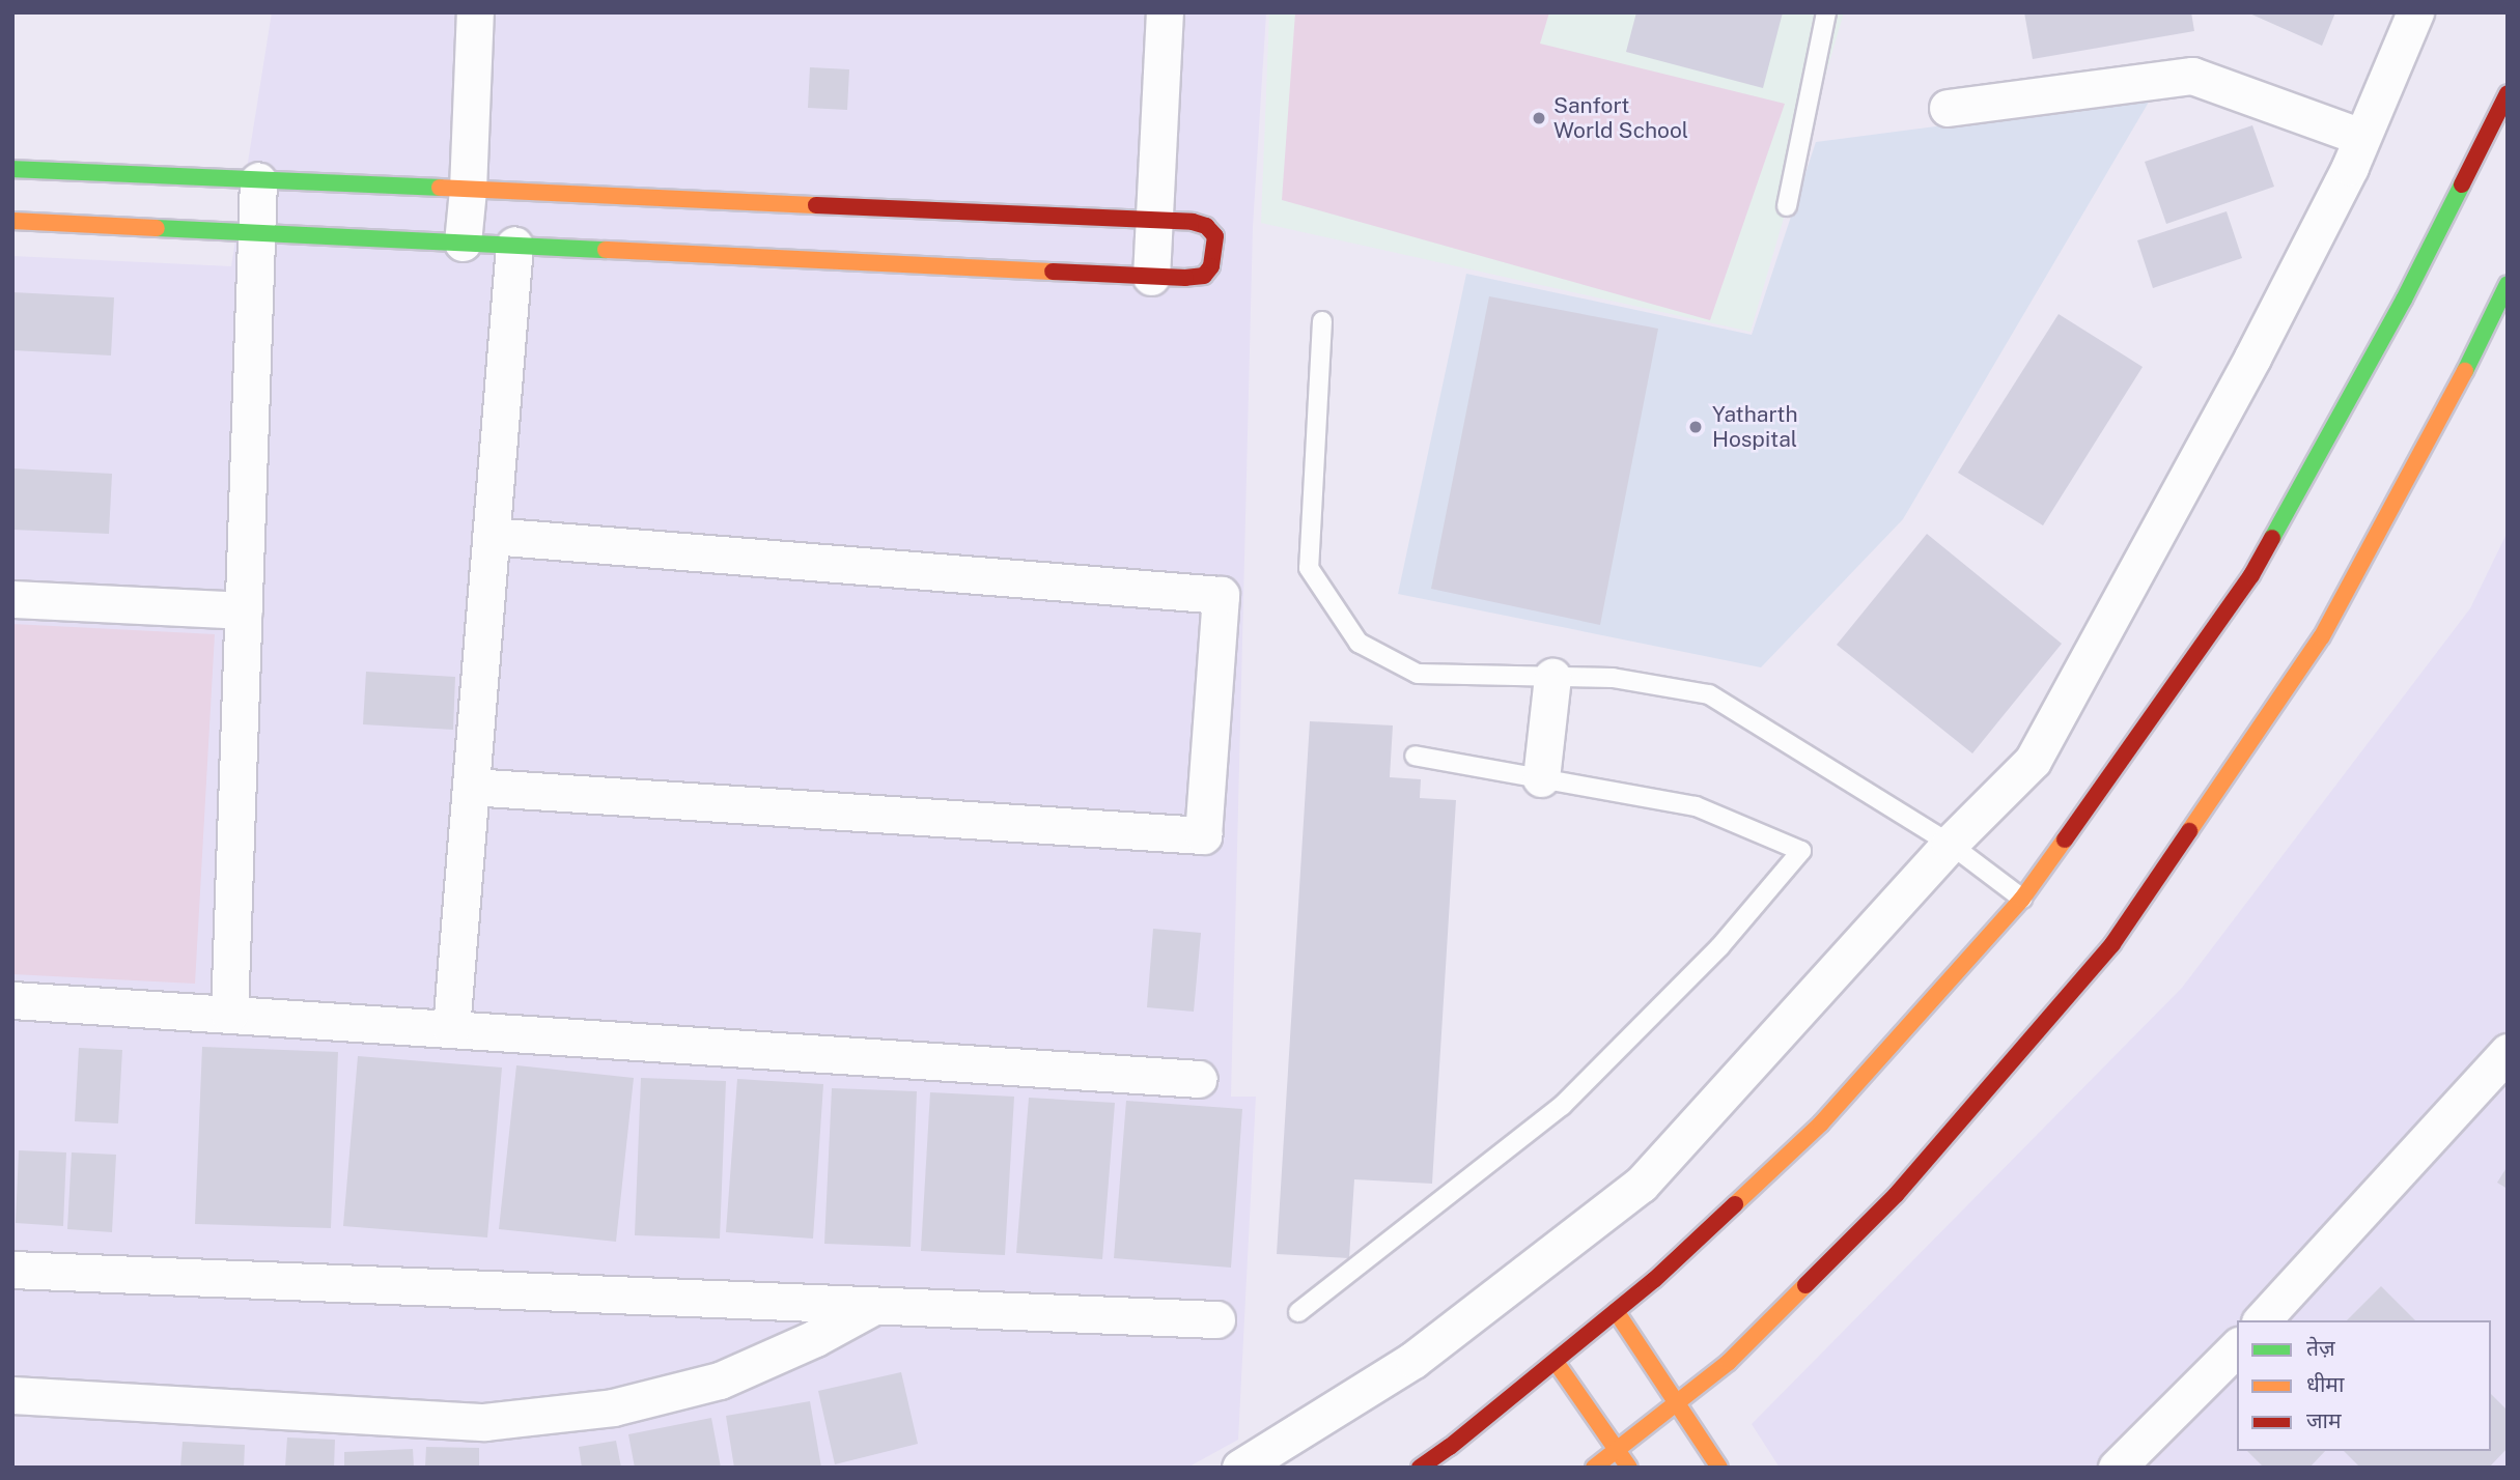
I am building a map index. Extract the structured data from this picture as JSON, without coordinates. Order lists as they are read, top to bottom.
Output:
{
  "places": ["Sanfort World School", "Yatharth Hospital"],
  "legend": ["तेज़", "धीमा", "जाम"]
}
